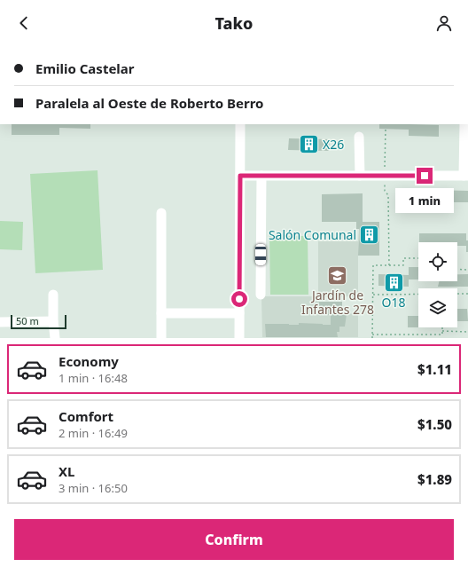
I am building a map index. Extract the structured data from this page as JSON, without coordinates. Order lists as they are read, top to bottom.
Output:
{
  "places": {
    "building": ["X26", "Salón Comunal", "O18"],
    "school or university": ["Jardín de Infantes 278"]
  },
  "scale_bar": "50 m",
  "page": {
    "header": "Tako",
    "banner": ["Emilio Castelar", "Paralela al Oeste de Roberto Berro"],
    "bubble": "1 min",
    "scale": "50 m",
    "list": [
      {
        "name": "Economy",
        "note": "1 min · 16:48",
        "value": "$1.11"
      },
      {
        "name": "Comfort",
        "note": "2 min · 16:49",
        "value": "$1.50"
      },
      {
        "name": "XL",
        "note": "3 min · 16:50",
        "value": "$1.89"
      }
    ],
    "buttons": "Confirm"
  }
}
